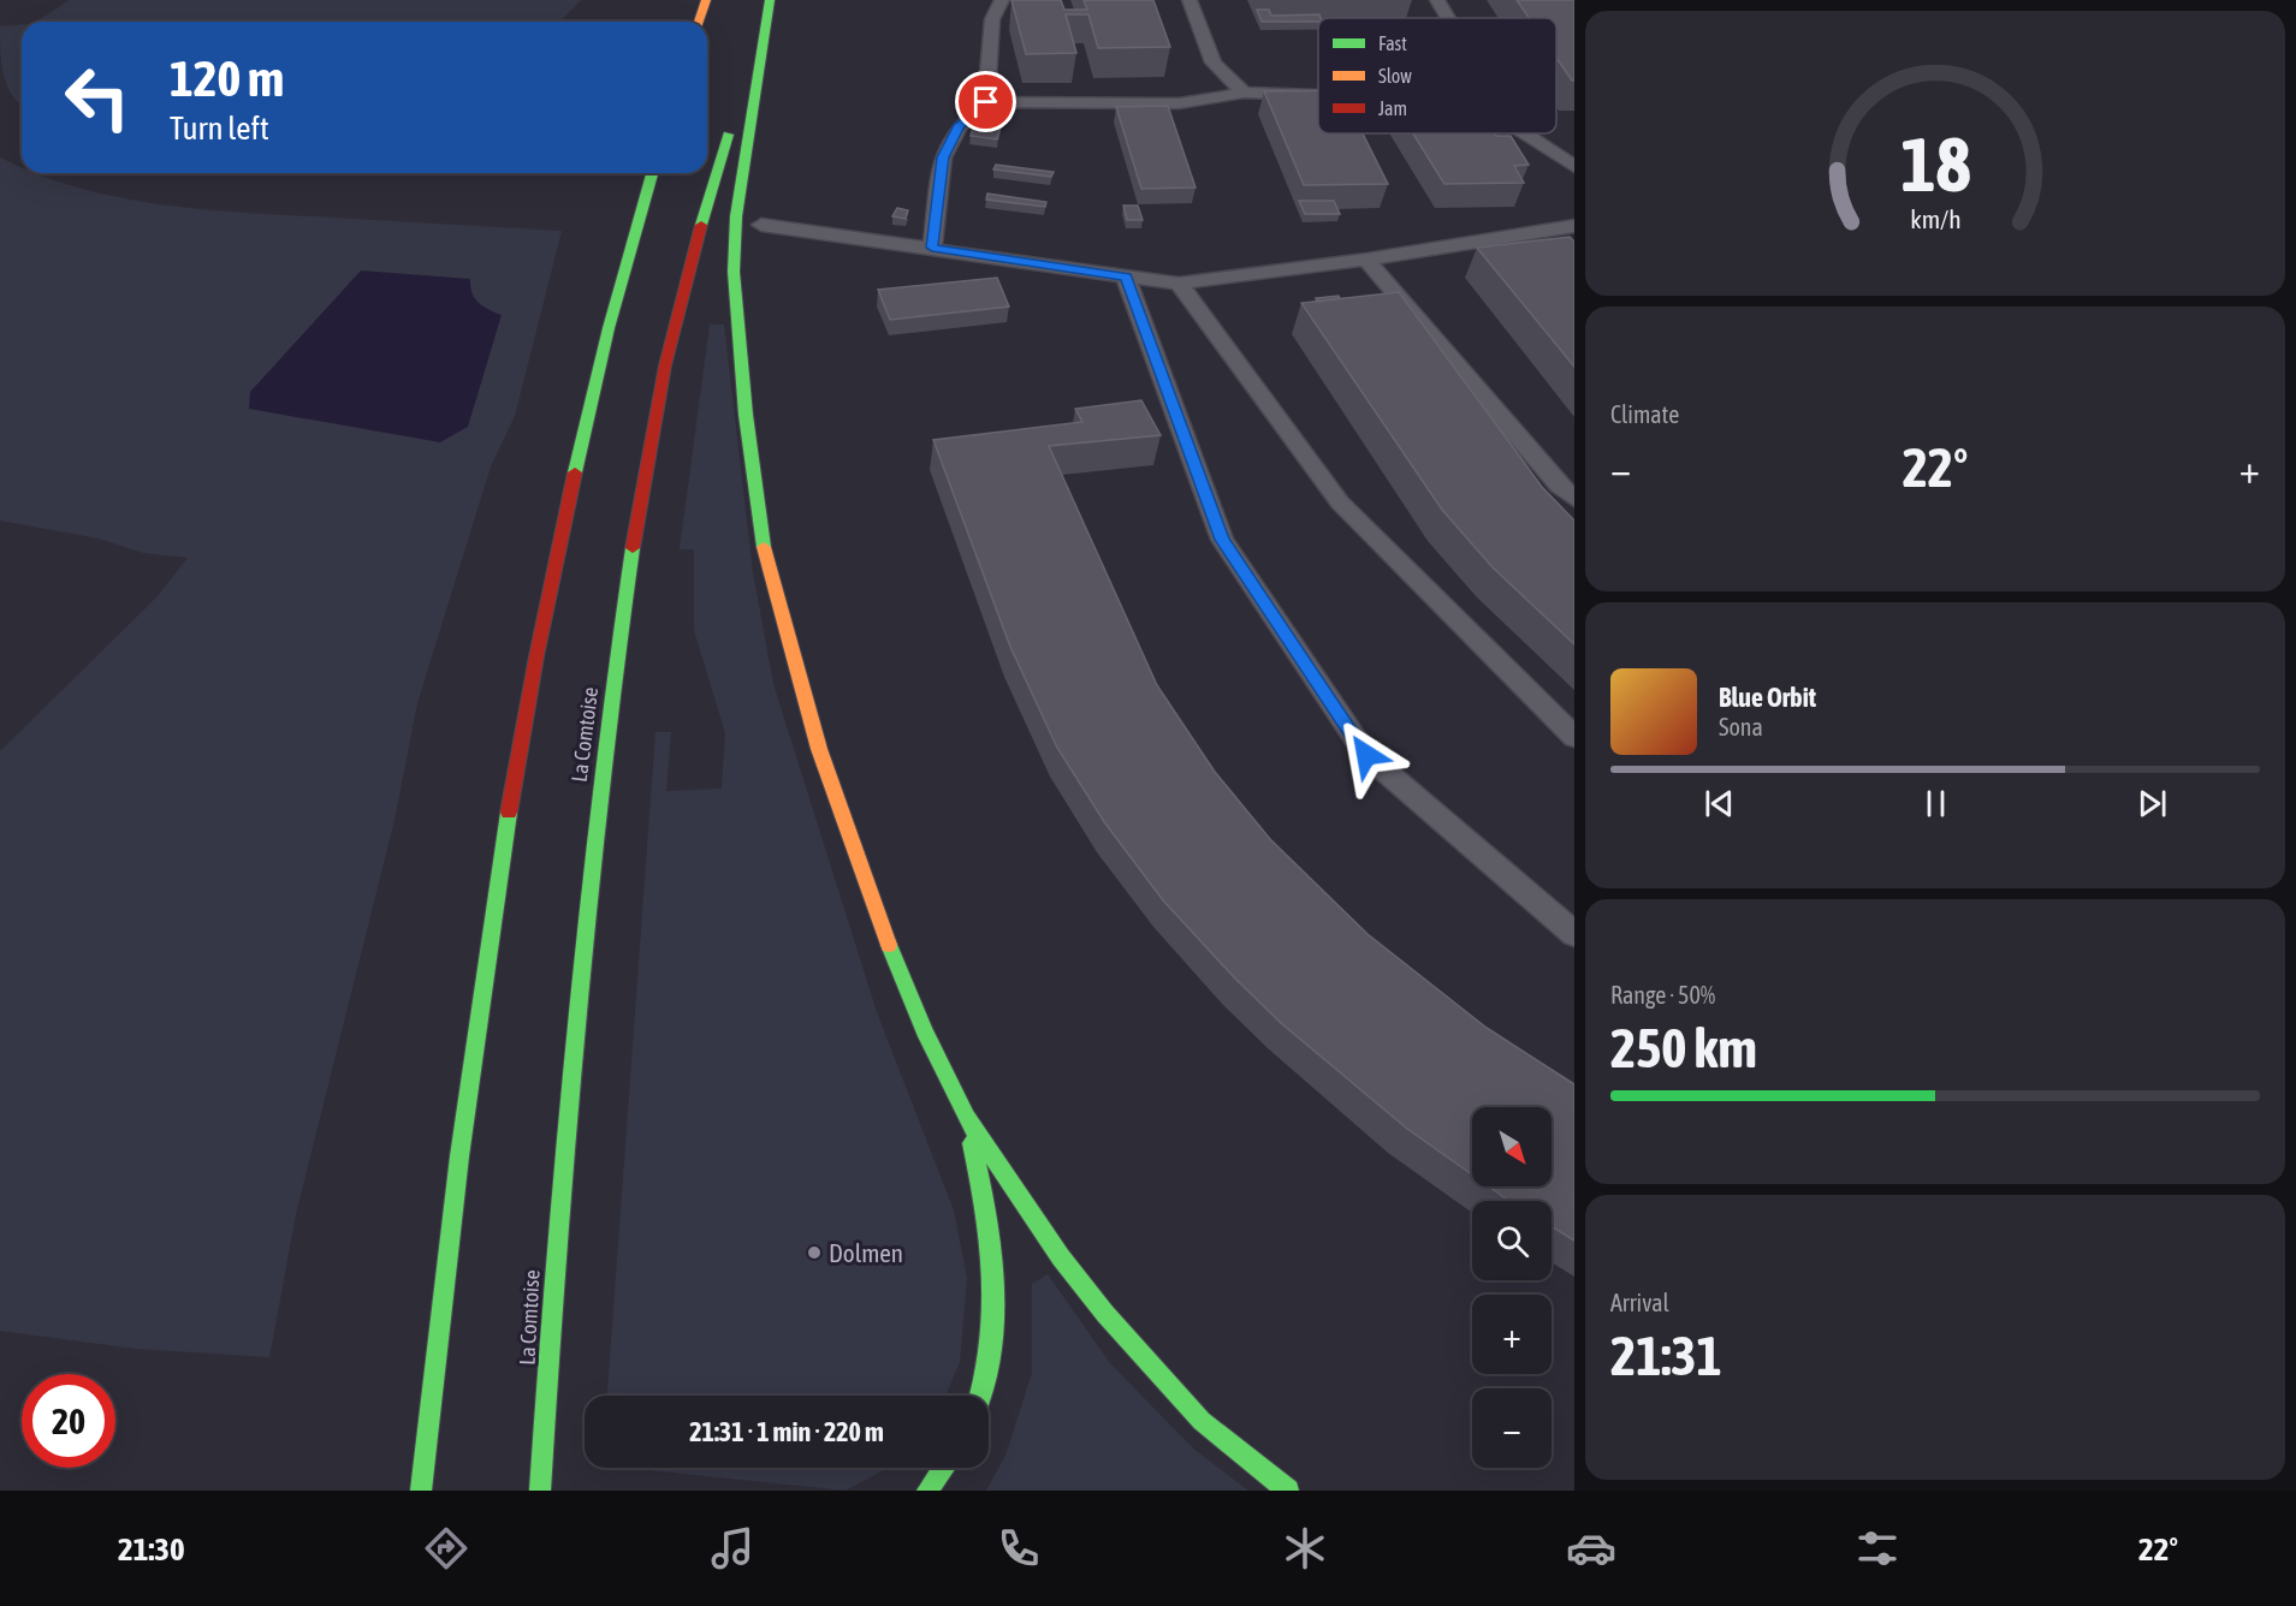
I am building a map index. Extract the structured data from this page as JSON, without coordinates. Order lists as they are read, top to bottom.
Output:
{
  "streets": {
    "highway": ["La Comtoise"]
  },
  "places": ["Dolmen"],
  "legend": ["Fast", "Slow", "Jam"],
  "north": "bottom right",
  "page": {
    "turn": ["120 m", "Turn left"],
    "tile": [
      "Climate",
      ["Range · 50%", "250 km"],
      ["Arrival", "21:31"]
    ],
    "heat": ["−", "22°", "+"],
    "song": ["Blue Orbit", "Sona"],
    "map_buttons": ["+", "−"],
    "limit": "20",
    "trip": "21:31 · 1 min · 220 m",
    "tabs": ["21:30", "22°"],
    "gauge": ["18", "km/h"]
  }
}
